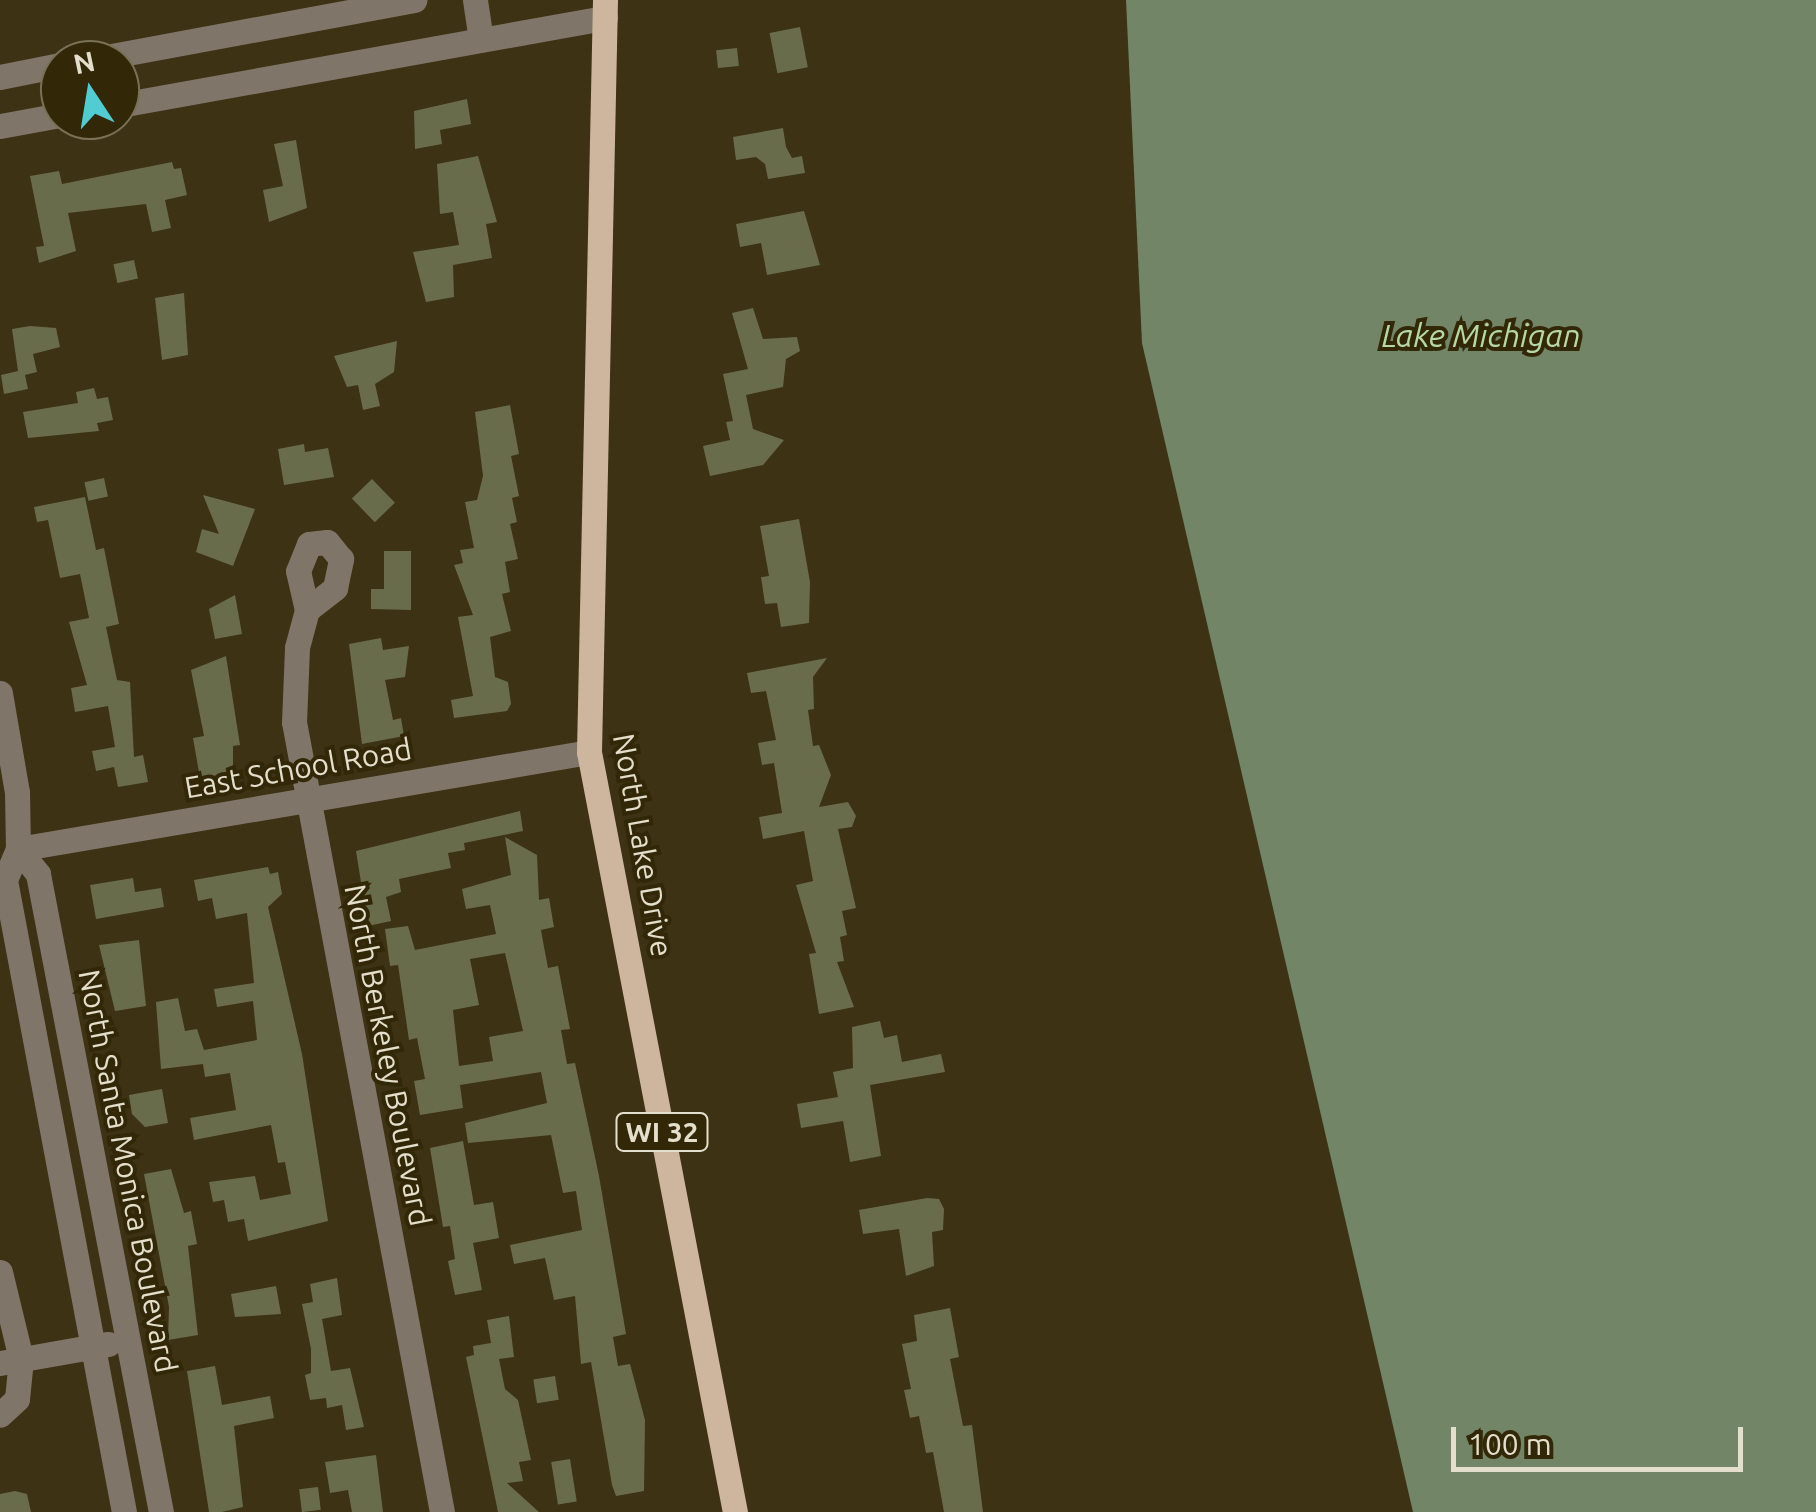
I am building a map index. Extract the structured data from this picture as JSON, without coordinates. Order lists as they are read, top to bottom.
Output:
{
  "streets": {
    "main road": ["North Lake Drive", "WI 32"],
    "street": ["East School Road", "North Berkeley Boulevard", "North Santa Monica Boulevard"]
  },
  "crossings": [
    ["East School Road", "North Lake Drive"],
    ["East School Road", "North Berkeley Boulevard"],
    ["East School Road", "North Santa Monica Boulevard"]
  ],
  "water": ["Lake Michigan"],
  "scale_bar": "100 m",
  "north": "top"
}
